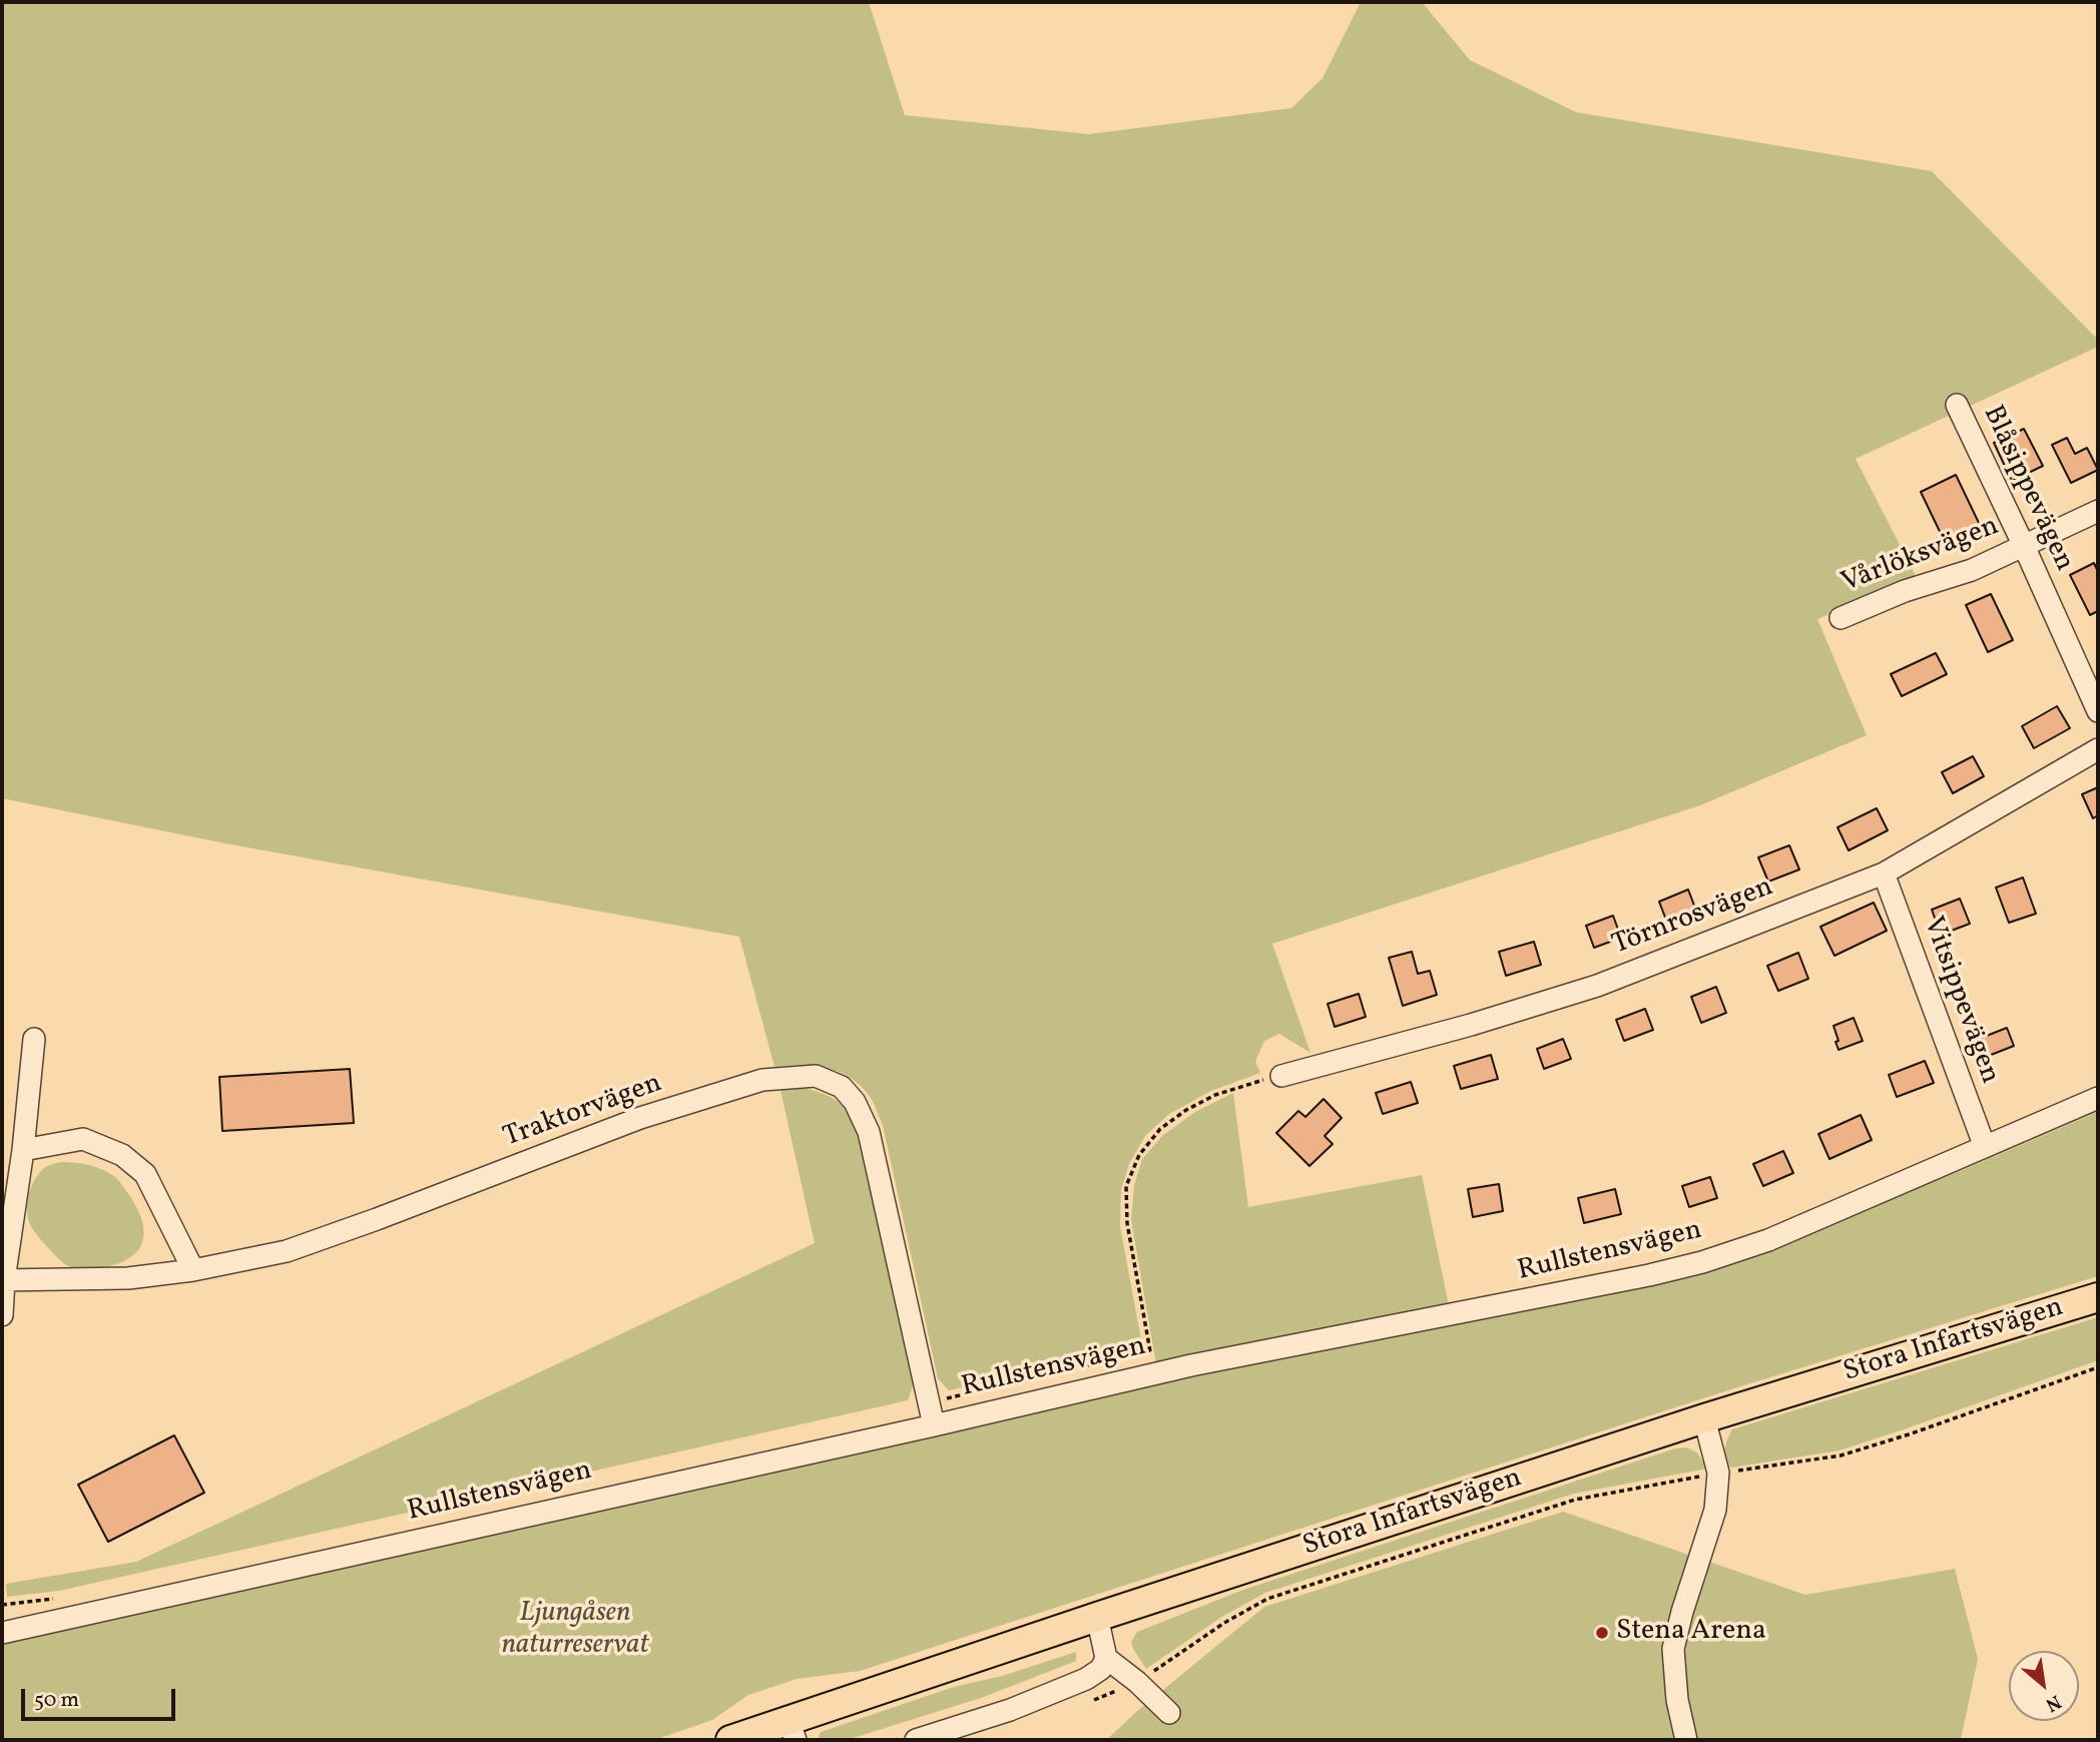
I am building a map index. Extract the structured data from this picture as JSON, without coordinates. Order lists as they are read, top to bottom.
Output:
{
  "streets": {
    "main road": ["Stora Infartsvägen"],
    "street": [
      "Blåsippevägen",
      "Vårlöksvägen",
      "Törnrosvägen",
      "Vitsippevägen",
      "Traktorvägen",
      "Rullstensvägen"
    ]
  },
  "crossings": [
    ["Blåsippevägen", "Vårlöksvägen"],
    ["Törnrosvägen", "Vitsippevägen"],
    ["Vitsippevägen", "Rullstensvägen"],
    ["Traktorvägen", "Rullstensvägen"]
  ],
  "parks": ["Ljungåsen naturreservat"],
  "places": ["Stena Arena"],
  "scale_bar": "50 m",
  "north": "bottom right"
}
